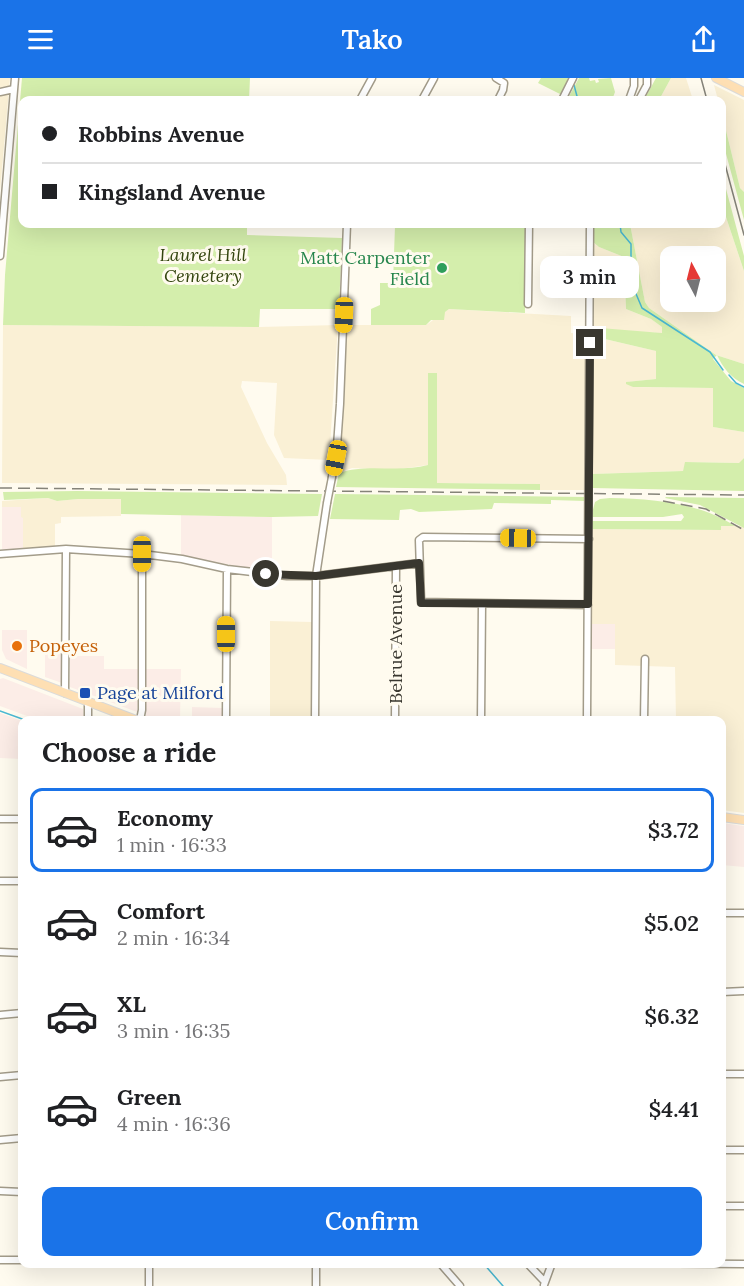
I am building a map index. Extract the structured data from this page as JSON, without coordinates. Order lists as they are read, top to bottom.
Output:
{
  "streets": {
    "street": ["Belrue Avenue"]
  },
  "parks": ["Laurel Hill Cemetery"],
  "places": {
    "other": ["Matt Carpenter Field", "Popeyes"],
    "transit": ["Page at Milford"]
  },
  "north": "top",
  "page": {
    "header": "Tako",
    "banner": ["Robbins Avenue", "Kingsland Avenue"],
    "bubble": "3 min",
    "heading": "Choose a ride",
    "list": [
      {
        "name": "Economy",
        "note": "1 min · 16:33",
        "value": "$3.72"
      },
      {
        "name": "Comfort",
        "note": "2 min · 16:34",
        "value": "$5.02"
      },
      {
        "name": "XL",
        "note": "3 min · 16:35",
        "value": "$6.32"
      },
      {
        "name": "Green",
        "note": "4 min · 16:36",
        "value": "$4.41"
      }
    ],
    "buttons": "Confirm"
  }
}
